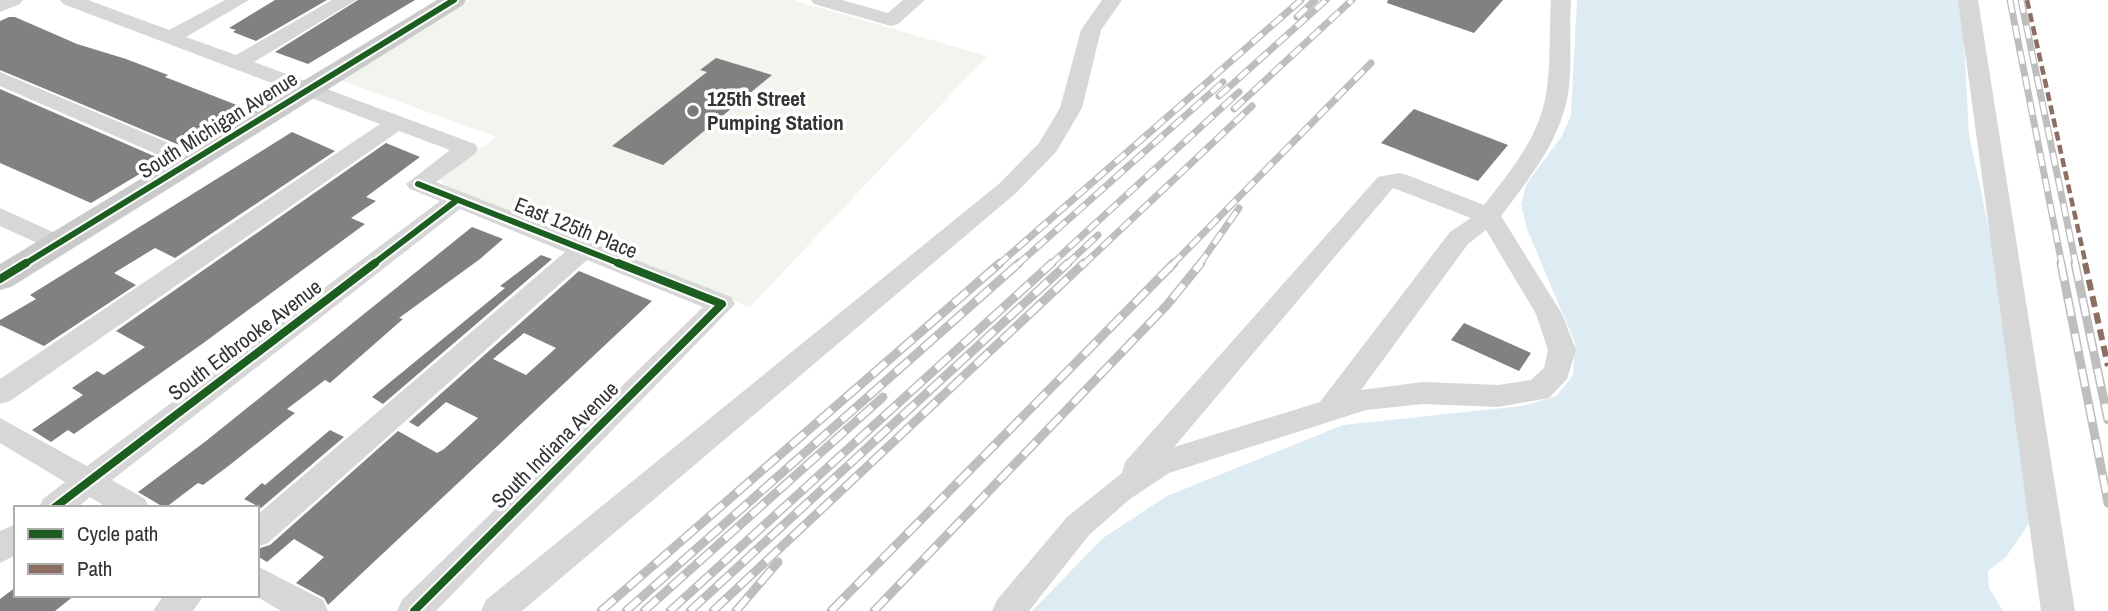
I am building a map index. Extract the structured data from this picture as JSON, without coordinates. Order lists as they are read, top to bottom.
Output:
{
  "streets": {
    "main road": ["South Michigan Avenue"],
    "street": ["East 125th Place", "South Edbrooke Avenue", "South Indiana Avenue"]
  },
  "crossings": [
    ["East 125th Place", "South Edbrooke Avenue"],
    ["East 125th Place", "South Indiana Avenue"]
  ],
  "places": ["125th Street Pumping Station"],
  "legend": ["Cycle path", "Path"]
}
